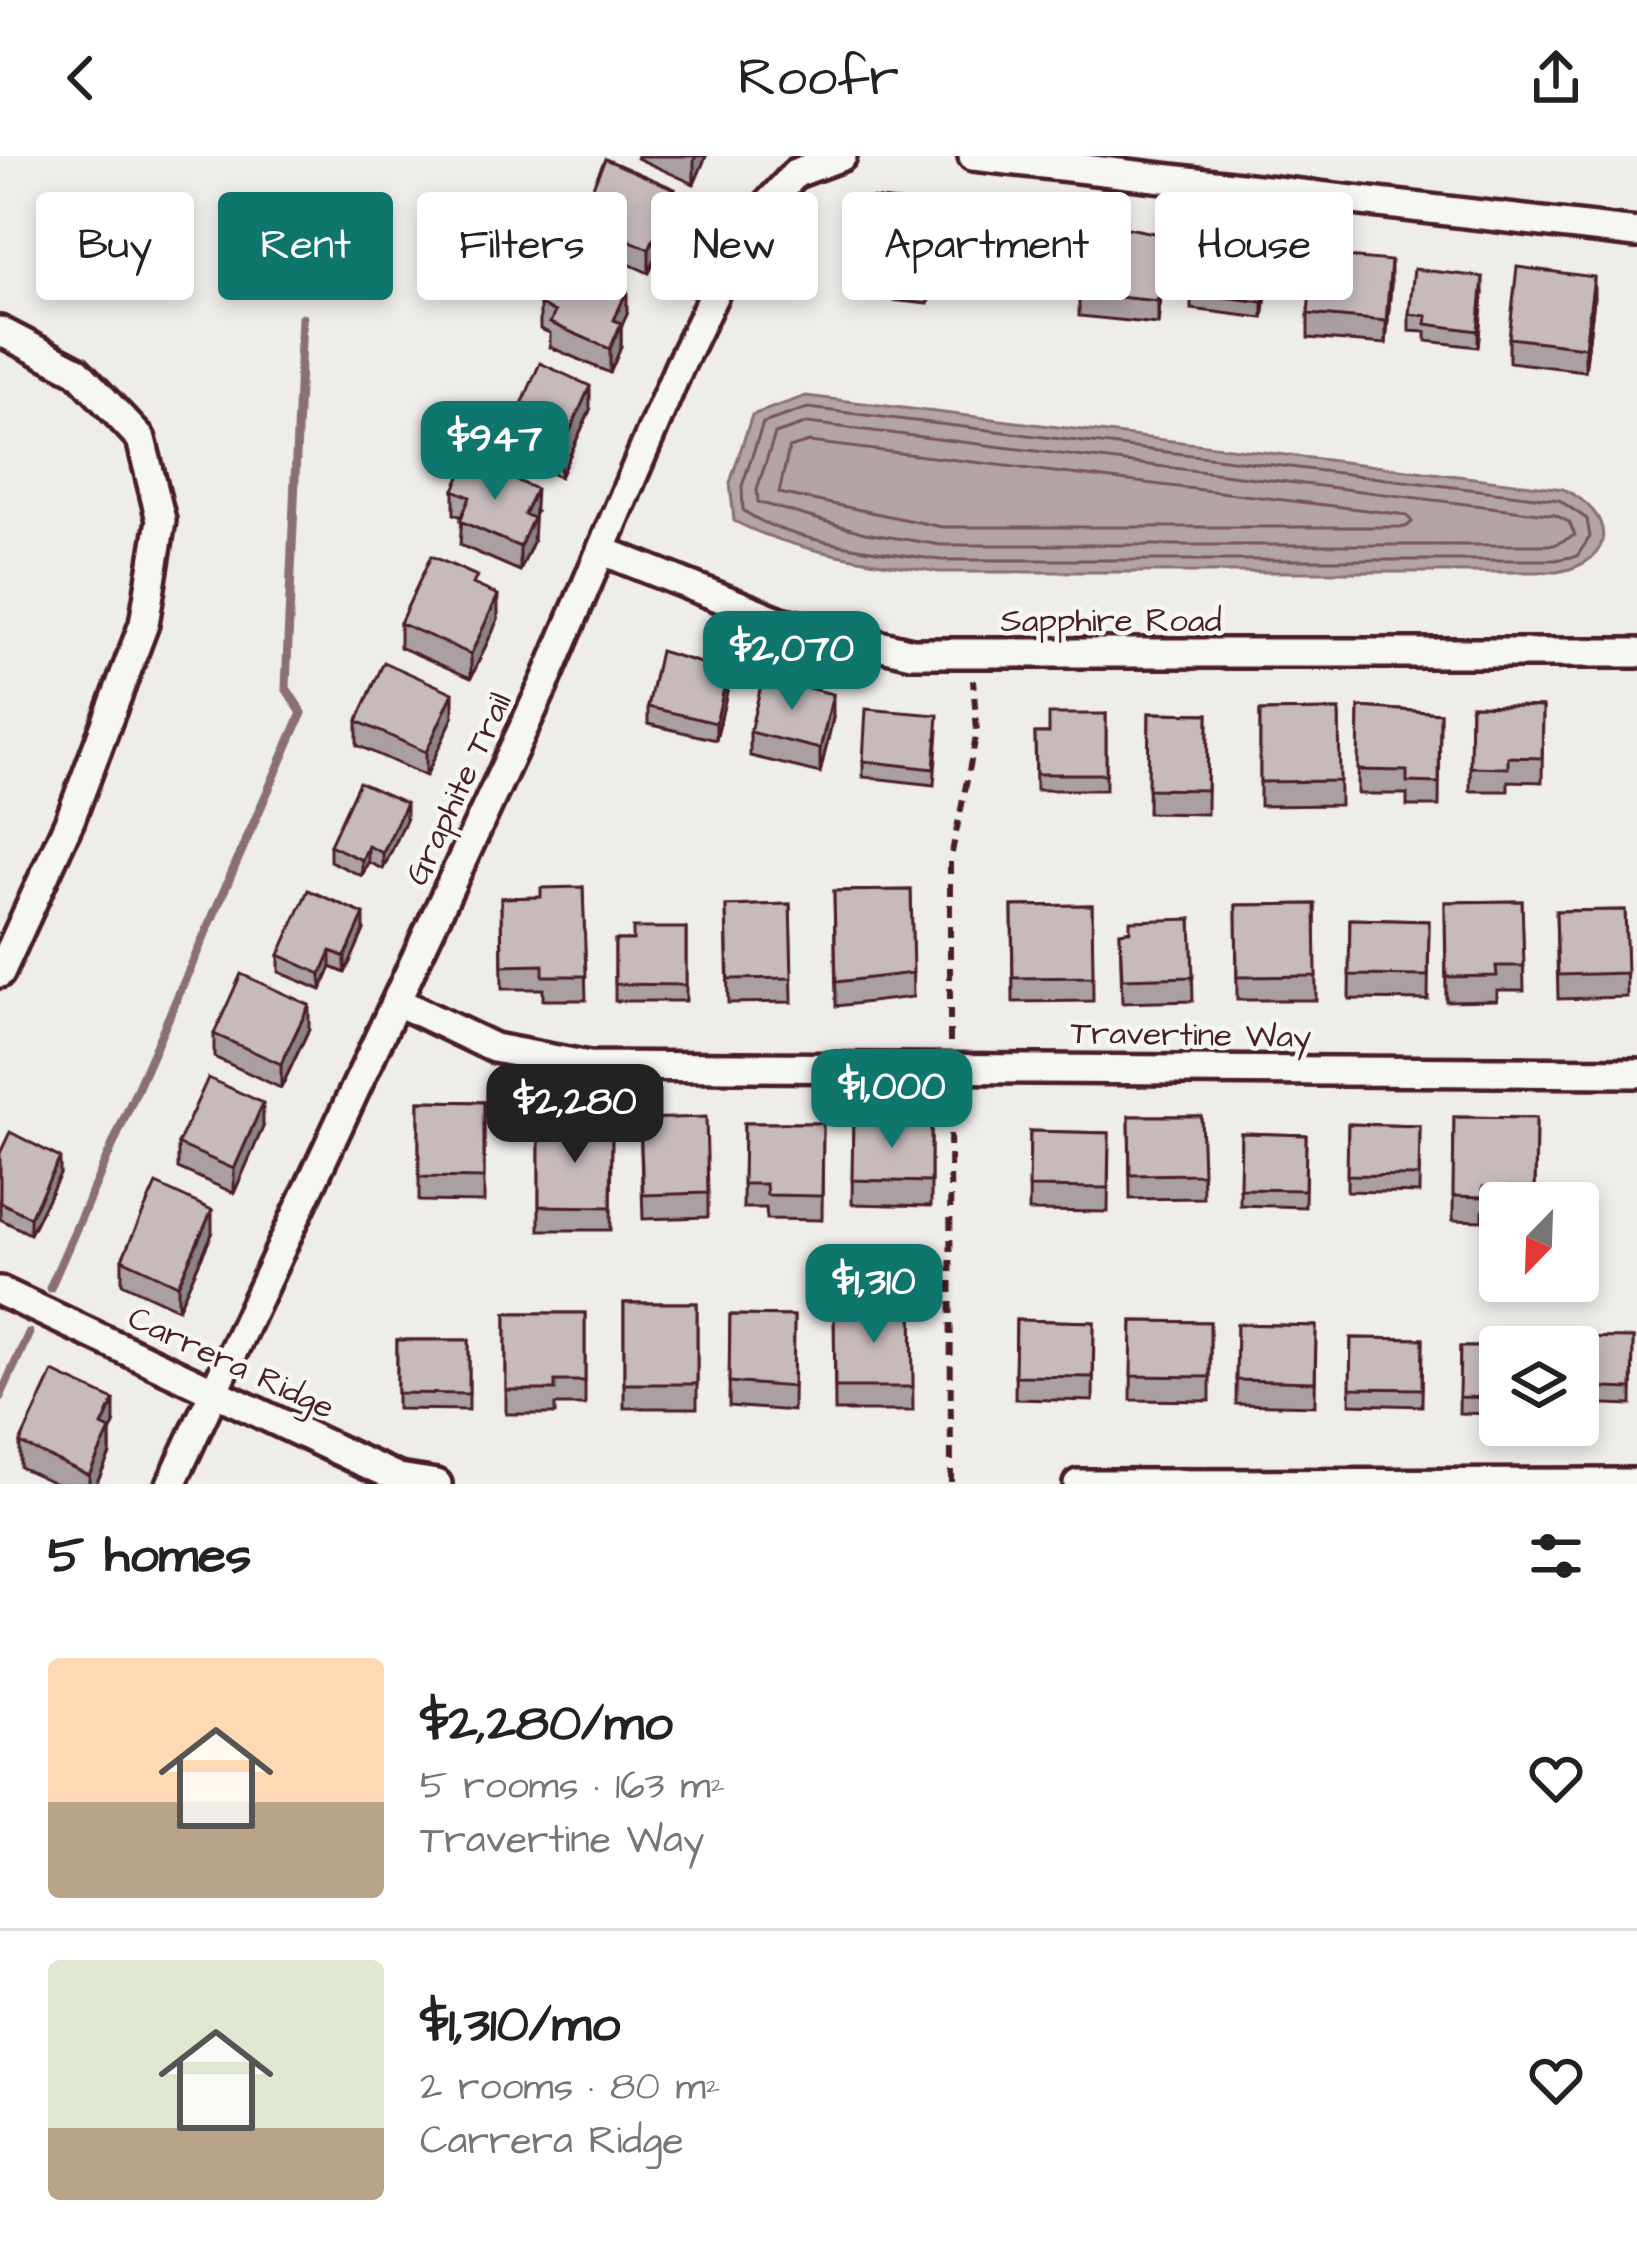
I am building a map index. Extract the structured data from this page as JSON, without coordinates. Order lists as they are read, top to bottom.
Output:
{
  "streets": {
    "street": [
      "Sapphire Road",
      "Graphite Trail",
      "Travertine Way",
      "Carrera Ridge"
    ]
  },
  "crossings": [
    ["Sapphire Road", "Graphite Trail"],
    ["Graphite Trail", "Travertine Way"],
    ["Graphite Trail", "Carrera Ridge"]
  ],
  "north": "bottom left",
  "page": {
    "header": "Roofr",
    "chip": [
      "Buy",
      "Rent",
      "Filters",
      "New",
      "Apartment",
      "House"
    ],
    "price": [
      "$947",
      "$2,070",
      "$1,000",
      "$2,280",
      "$1,310"
    ],
    "heading": "5 homes",
    "list": [
      {
        "name": "$2,280/mo",
        "note": "5 rooms · 163 m² · Travertine Way"
      },
      {
        "name": "$1,310/mo",
        "note": "2 rooms · 80 m² · Carrera Ridge"
      }
    ]
  }
}
